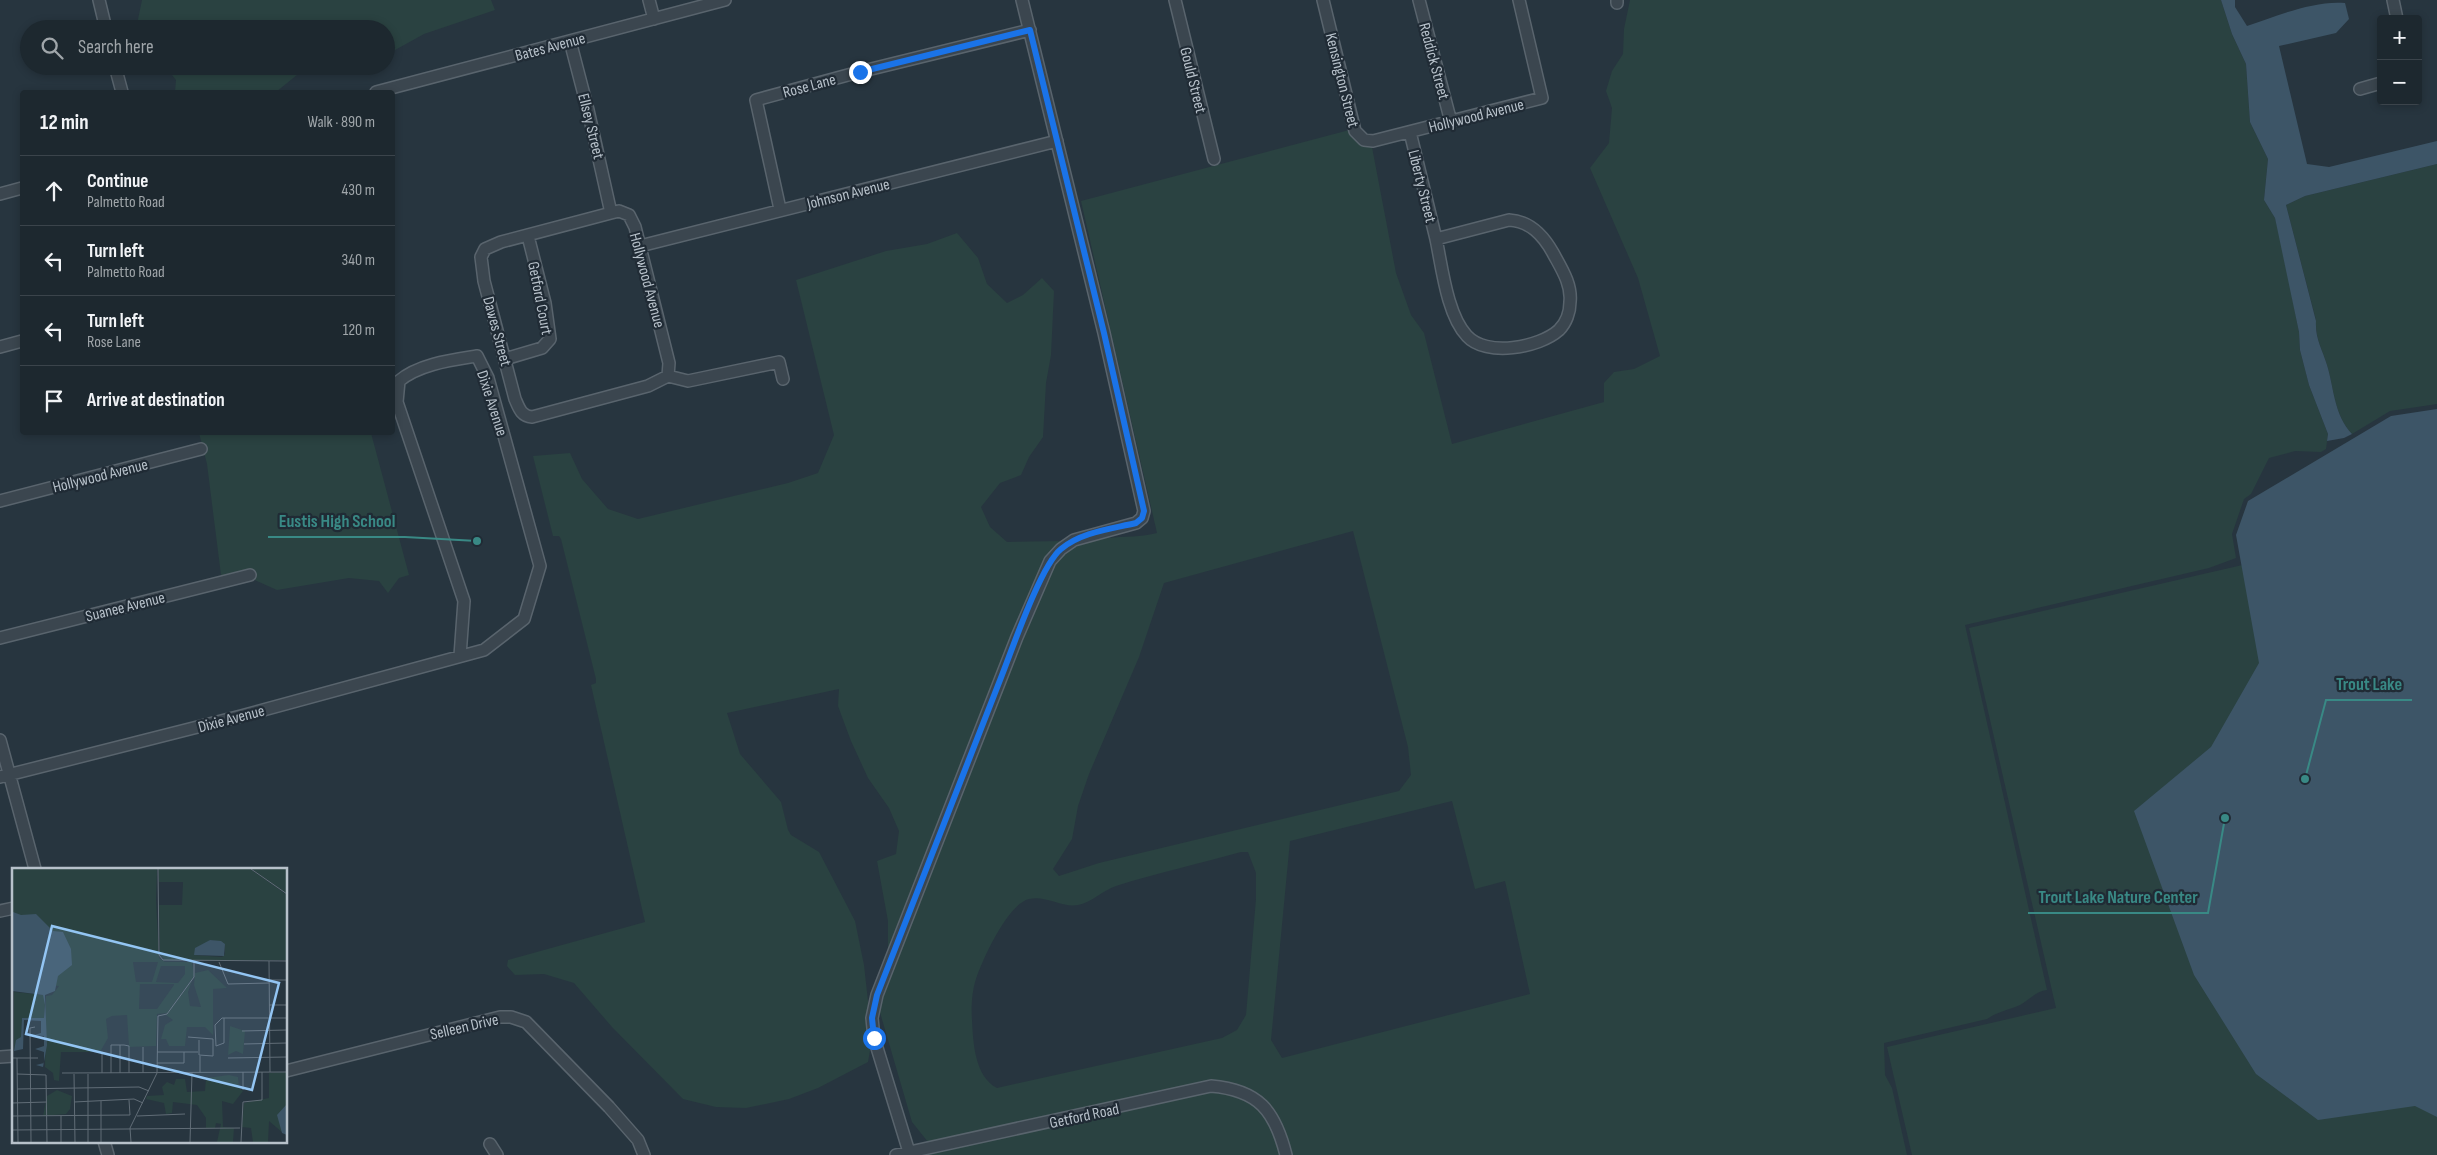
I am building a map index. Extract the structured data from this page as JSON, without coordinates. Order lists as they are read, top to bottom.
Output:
{
  "streets": {
    "street": [
      "Bates Avenue",
      "Reddick Street",
      "Gould Street",
      "Kensington Street",
      "Rose Lane",
      "Hollywood Avenue",
      "Ellsey Street",
      "Liberty Street",
      "Johnson Avenue",
      "Getford Court",
      "Dawes Street",
      "Dixie Avenue",
      "Suanee Avenue",
      "Selleen Drive",
      "Getford Road"
    ]
  },
  "crossings": [
    ["Bates Avenue", "Ellsey Street"],
    ["Reddick Street", "Hollywood Avenue"],
    ["Kensington Street", "Hollywood Avenue"],
    ["Kensington Street", "Liberty Street"],
    ["Rose Lane", "Johnson Avenue"],
    ["Hollywood Avenue", "Ellsey Street"],
    ["Hollywood Avenue", "Liberty Street"],
    ["Hollywood Avenue", "Johnson Avenue"],
    ["Hollywood Avenue", "Dawes Street"],
    ["Getford Court", "Dawes Street"]
  ],
  "places": ["Eustis High School", "Trout Lake", "Trout Lake Nature Center"],
  "page": {
    "map_buttons": ["+", "−"],
    "search": "Search here",
    "heading": ["12 min", "Walk · 890 m"],
    "list": [
      ["Continue", "Palmetto Road", "430 m"],
      ["Turn left", "Palmetto Road", "340 m"],
      ["Turn left", "Rose Lane", "120 m"],
      "Arrive at destination"
    ]
  }
}
